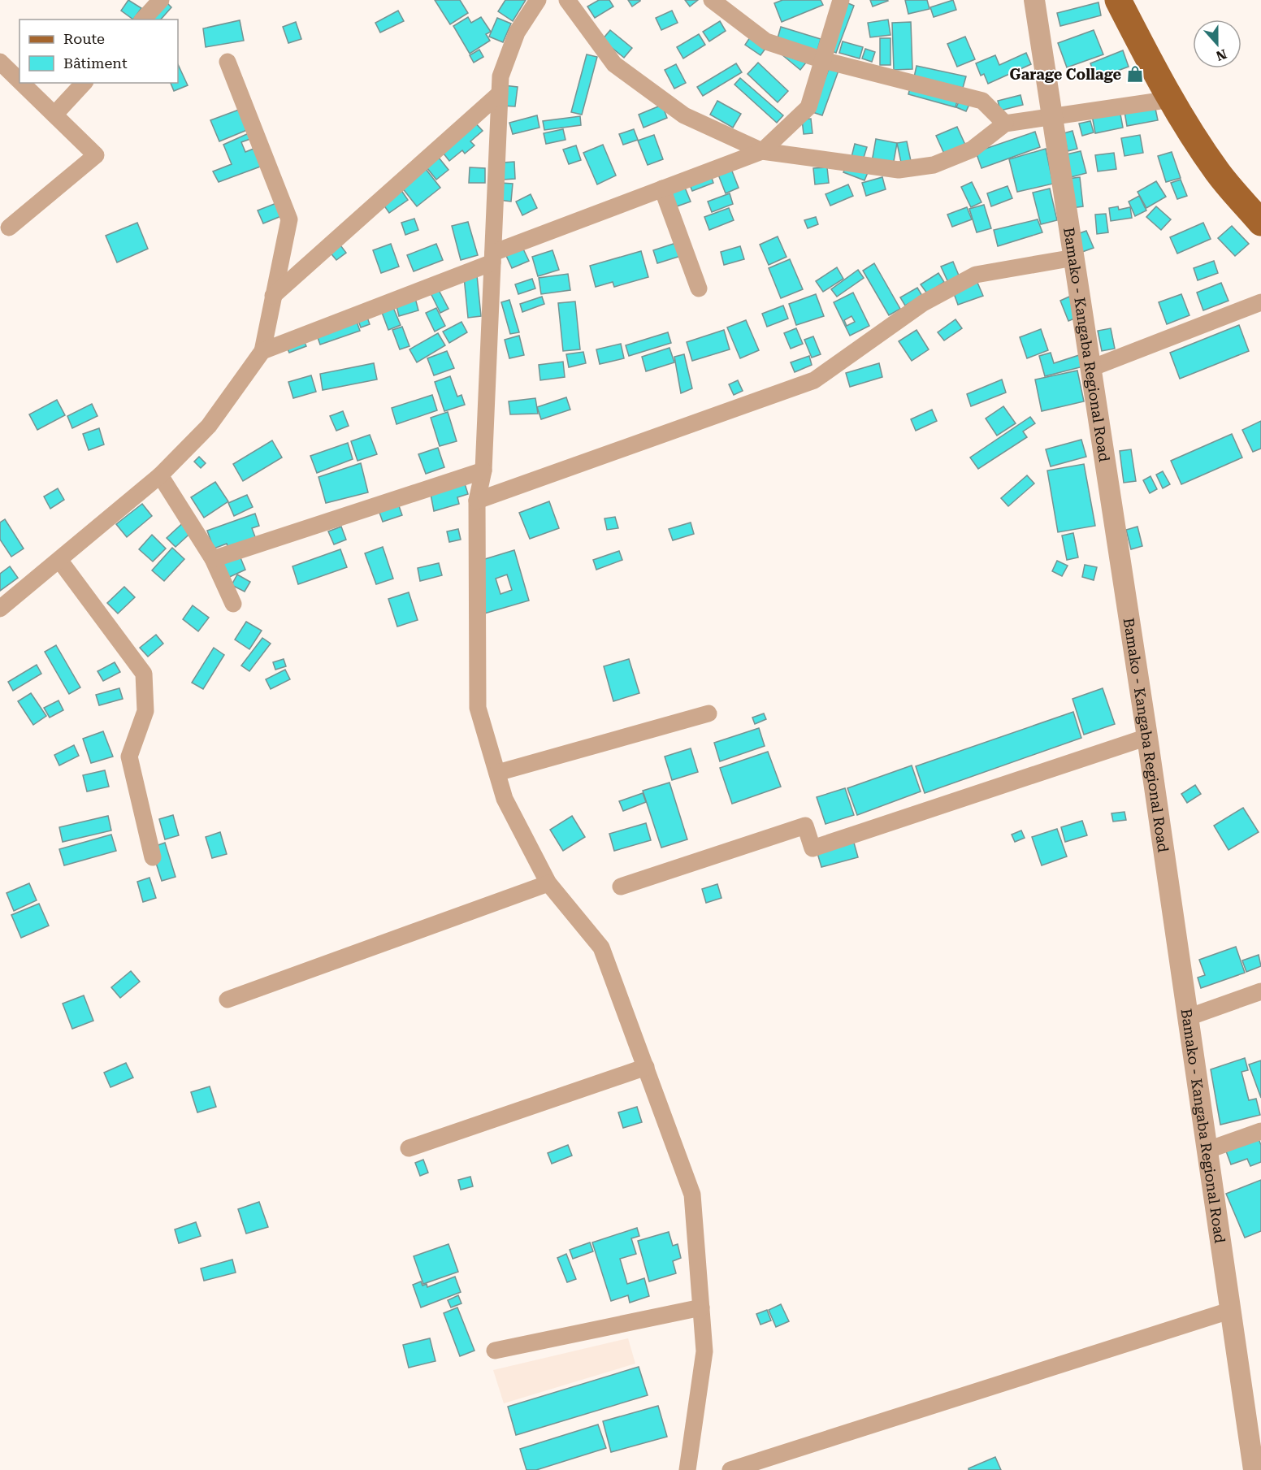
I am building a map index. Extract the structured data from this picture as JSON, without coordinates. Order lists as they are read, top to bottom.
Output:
{
  "streets": {
    "street": ["Bamako - Kangaba Regional Road"]
  },
  "places": {
    "shop": ["Garage Collage"]
  },
  "legend": ["Route", "Bâtiment"],
  "north": "bottom"
}
